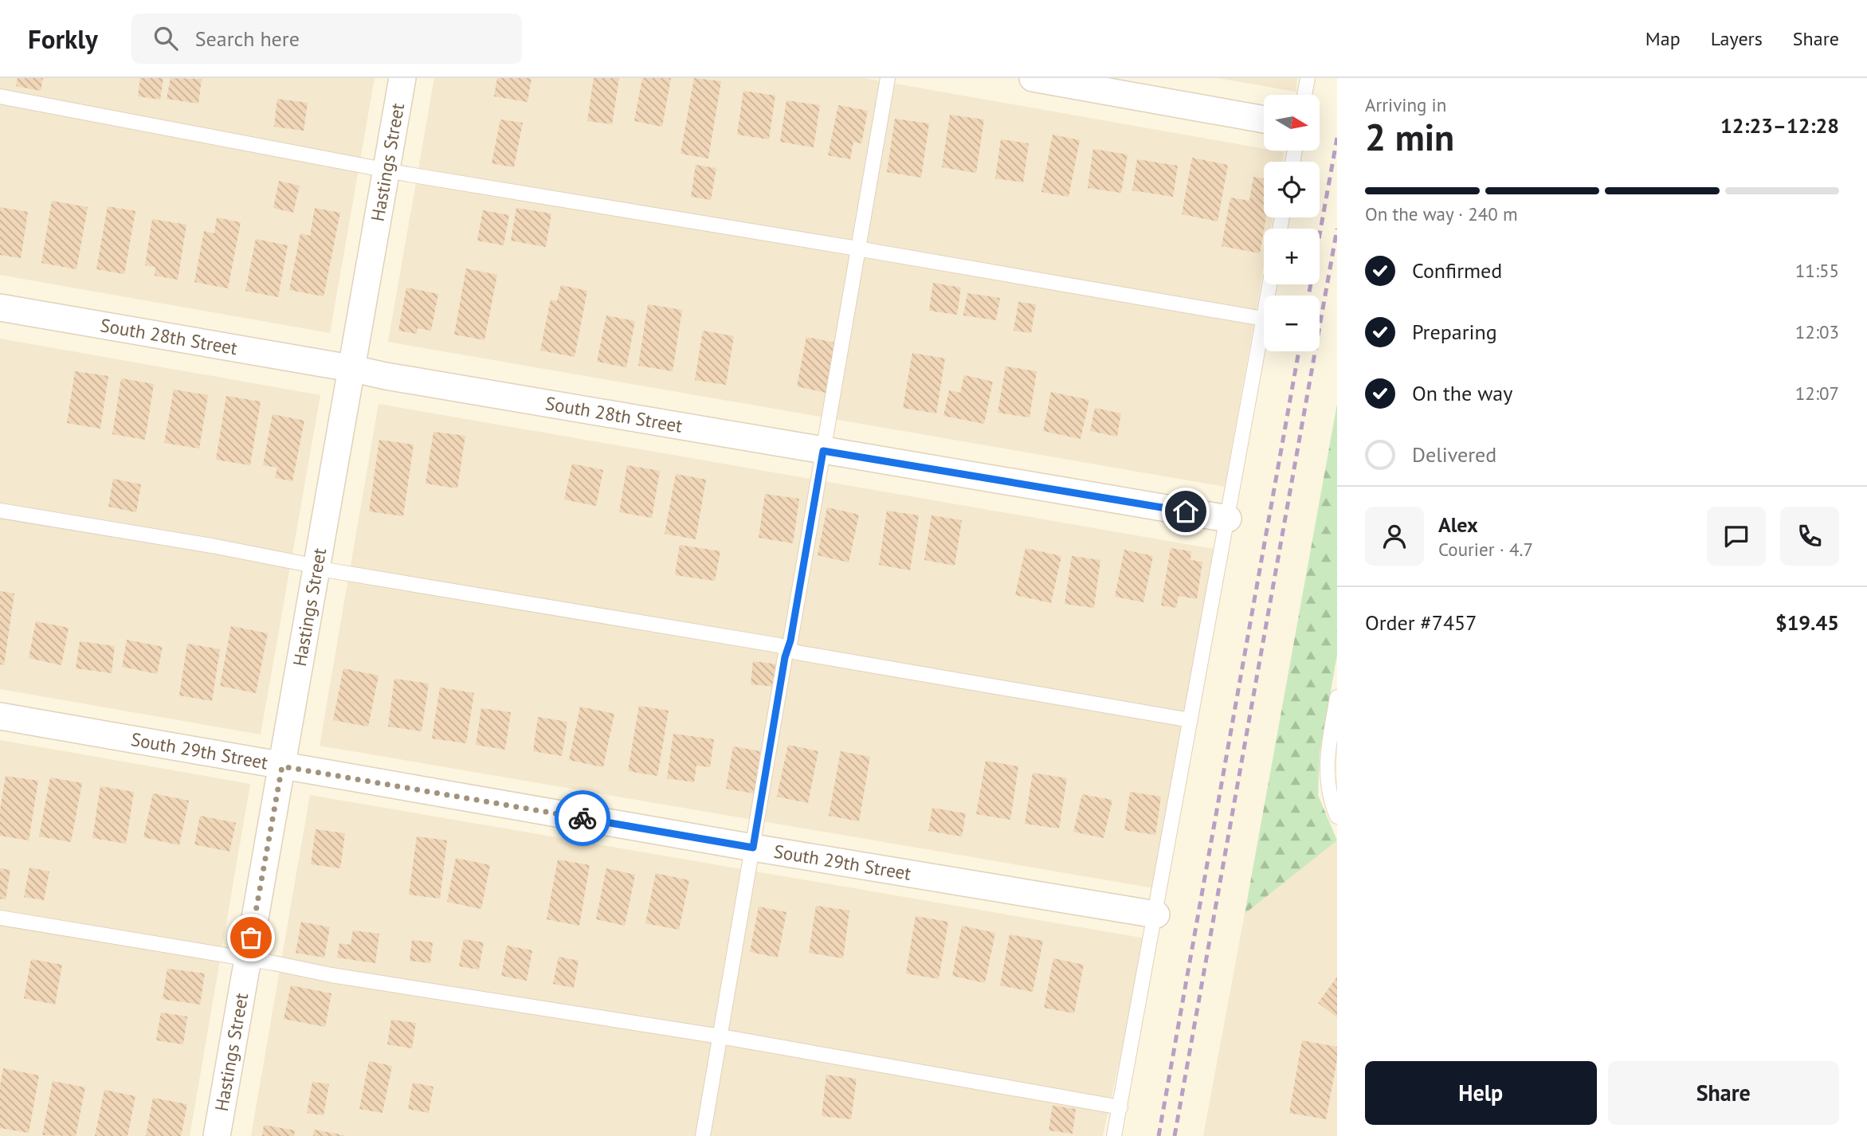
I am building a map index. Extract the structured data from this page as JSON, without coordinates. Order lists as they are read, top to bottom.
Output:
{
  "streets": {
    "street": ["Hastings Street", "South 28th Street", "South 29th Street"]
  },
  "crossings": [
    ["Hastings Street", "South 28th Street"],
    ["Hastings Street", "South 29th Street"]
  ],
  "north": "right",
  "page": {
    "header": "Forkly",
    "search": "Search here",
    "nav": ["Map", "Layers", "Share"],
    "heading": ["2 min", "Arriving in", "12:23–12:28"],
    "panel": [
      "Alex",
      "Courier · 4.7",
      "Order #7457",
      "$19.45"
    ],
    "map_buttons": ["+", "−"],
    "bar": "On the way · 240 m",
    "list": [
      ["Confirmed", "11:55"],
      ["Preparing", "12:03"],
      ["On the way", "12:07"],
      "Delivered"
    ],
    "buttons": ["Help", "Share"]
  }
}
